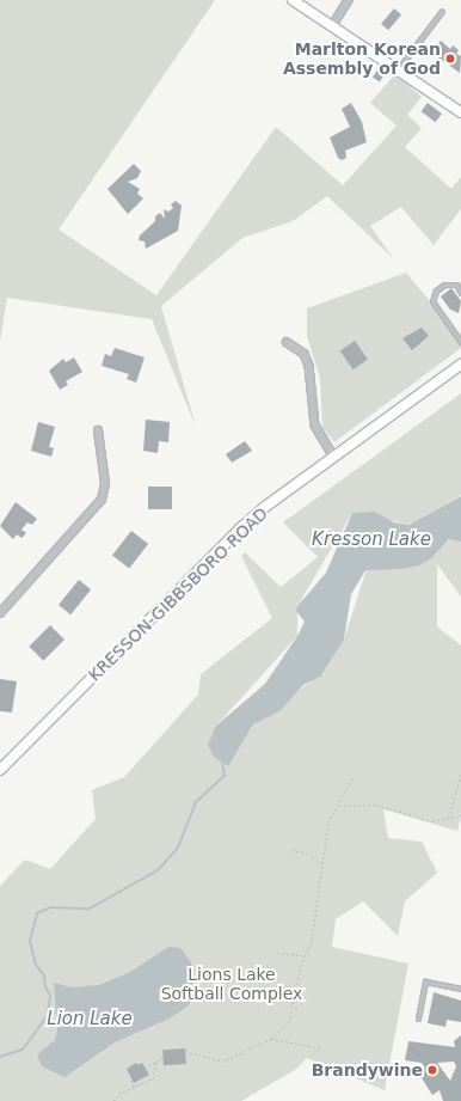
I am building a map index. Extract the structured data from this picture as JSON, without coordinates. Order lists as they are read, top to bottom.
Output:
{
  "streets": {
    "street": ["KRESSON-GIBBSBORO ROAD"]
  },
  "water": ["Kresson Lake", "Lion Lake"],
  "parks": ["Lions Lake Softball Complex"],
  "places": ["Marlton Korean Assembly of God", "Brandywine"]
}
